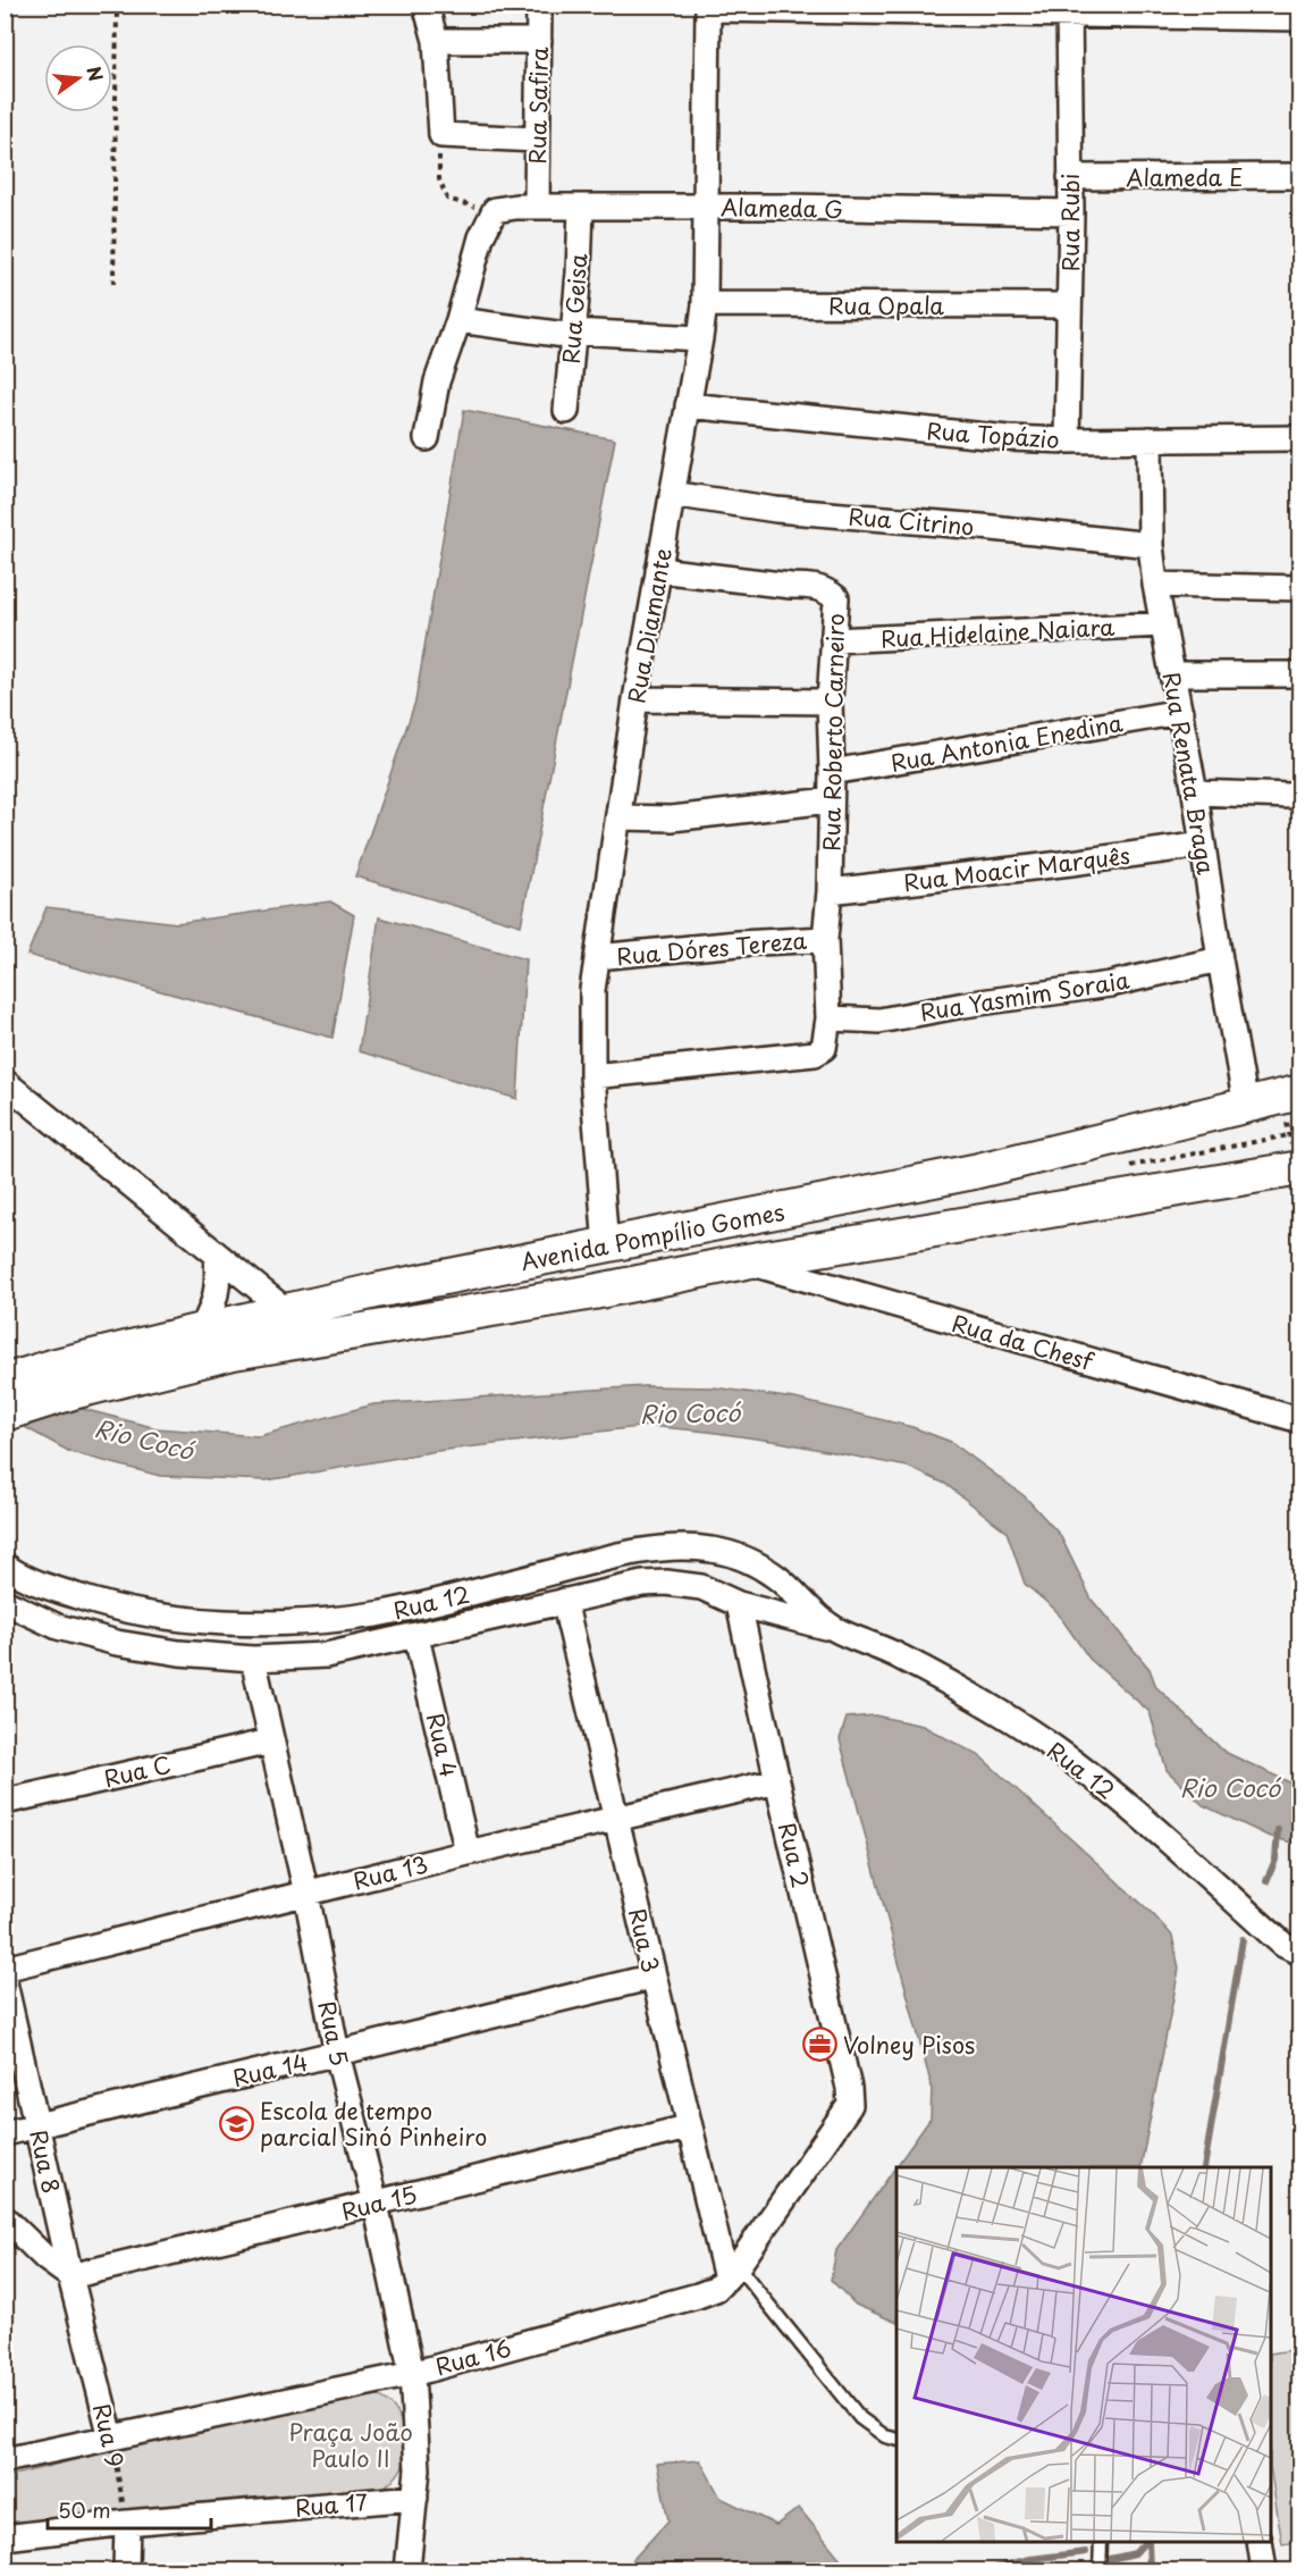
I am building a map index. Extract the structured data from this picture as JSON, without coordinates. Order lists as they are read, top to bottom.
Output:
{
  "streets": {
    "main road": ["Avenida Pompílio Gomes"],
    "street": [
      "Rua Safira",
      "Alameda E",
      "Alameda G",
      "Rua Rubi",
      "Rua Opala",
      "Rua Geisa",
      "Rua Topázio",
      "Rua Citrino",
      "Rua Diamante",
      "Rua Hidelaine Naiara",
      "Rua Roberto Carneiro",
      "Rua Antonia Enedina",
      "Rua Renata Braga",
      "Rua Moacir Marquês",
      "Rua Dóres Tereza",
      "Rua Yasmim Soraia",
      "Rua da Chesf",
      "Rua 12",
      "Rua 4",
      "Rua C",
      "Rua 2",
      "Rua 13",
      "Rua 3",
      "Rua 5",
      "Rua 14",
      "Rua 8",
      "Rua 15",
      "Rua 16",
      "Rua 9",
      "Rua 17"
    ]
  },
  "crossings": [
    ["Rua Safira", "Alameda G"],
    ["Alameda E", "Rua Rubi"],
    ["Alameda G", "Rua Rubi"],
    ["Alameda G", "Rua Geisa"],
    ["Alameda G", "Rua Diamante"],
    ["Rua Rubi", "Rua Opala"],
    ["Rua Rubi", "Rua Topázio"],
    ["Rua Opala", "Rua Diamante"],
    ["Rua Topázio", "Rua Diamante"],
    ["Rua Topázio", "Rua Renata Braga"],
    ["Rua Citrino", "Rua Diamante"],
    ["Rua Citrino", "Rua Renata Braga"],
    ["Rua Diamante", "Rua Roberto Carneiro"],
    ["Rua Diamante", "Rua Dóres Tereza"],
    ["Rua Diamante", "Avenida Pompílio Gomes"],
    ["Rua Hidelaine Naiara", "Rua Roberto Carneiro"],
    ["Rua Hidelaine Naiara", "Rua Renata Braga"],
    ["Rua Roberto Carneiro", "Rua Antonia Enedina"],
    ["Rua Roberto Carneiro", "Rua Moacir Marquês"],
    ["Rua Roberto Carneiro", "Rua Dóres Tereza"],
    ["Rua Roberto Carneiro", "Rua Yasmim Soraia"],
    ["Rua Antonia Enedina", "Rua Renata Braga"],
    ["Rua Renata Braga", "Rua Moacir Marquês"],
    ["Rua Renata Braga", "Rua Yasmim Soraia"],
    ["Rua Renata Braga", "Avenida Pompílio Gomes"],
    ["Avenida Pompílio Gomes", "Rua da Chesf"],
    ["Rua 12", "Rua 4"],
    ["Rua 12", "Rua 2"],
    ["Rua 12", "Rua 3"],
    ["Rua 12", "Rua 5"],
    ["Rua 4", "Rua 13"],
    ["Rua C", "Rua 5"],
    ["Rua 2", "Rua 13"],
    ["Rua 2", "Rua 16"],
    ["Rua 13", "Rua 3"],
    ["Rua 13", "Rua 5"],
    ["Rua 3", "Rua 14"],
    ["Rua 3", "Rua 15"],
    ["Rua 3", "Rua 16"],
    ["Rua 5", "Rua 14"],
    ["Rua 5", "Rua 15"],
    ["Rua 5", "Rua 16"],
    ["Rua 5", "Rua 17"],
    ["Rua 14", "Rua 8"],
    ["Rua 8", "Rua 15"],
    ["Rua 8", "Rua 9"],
    ["Rua 16", "Rua 9"],
    ["Rua 9", "Rua 17"]
  ],
  "water": ["Rio Cocó"],
  "parks": ["Praça João Paulo II"],
  "places": {
    "office": ["Volney Pisos"],
    "school or university": ["Escola de tempo parcial Sinó Pinheiro"]
  },
  "scale_bar": "50 m",
  "north": "right"
}
